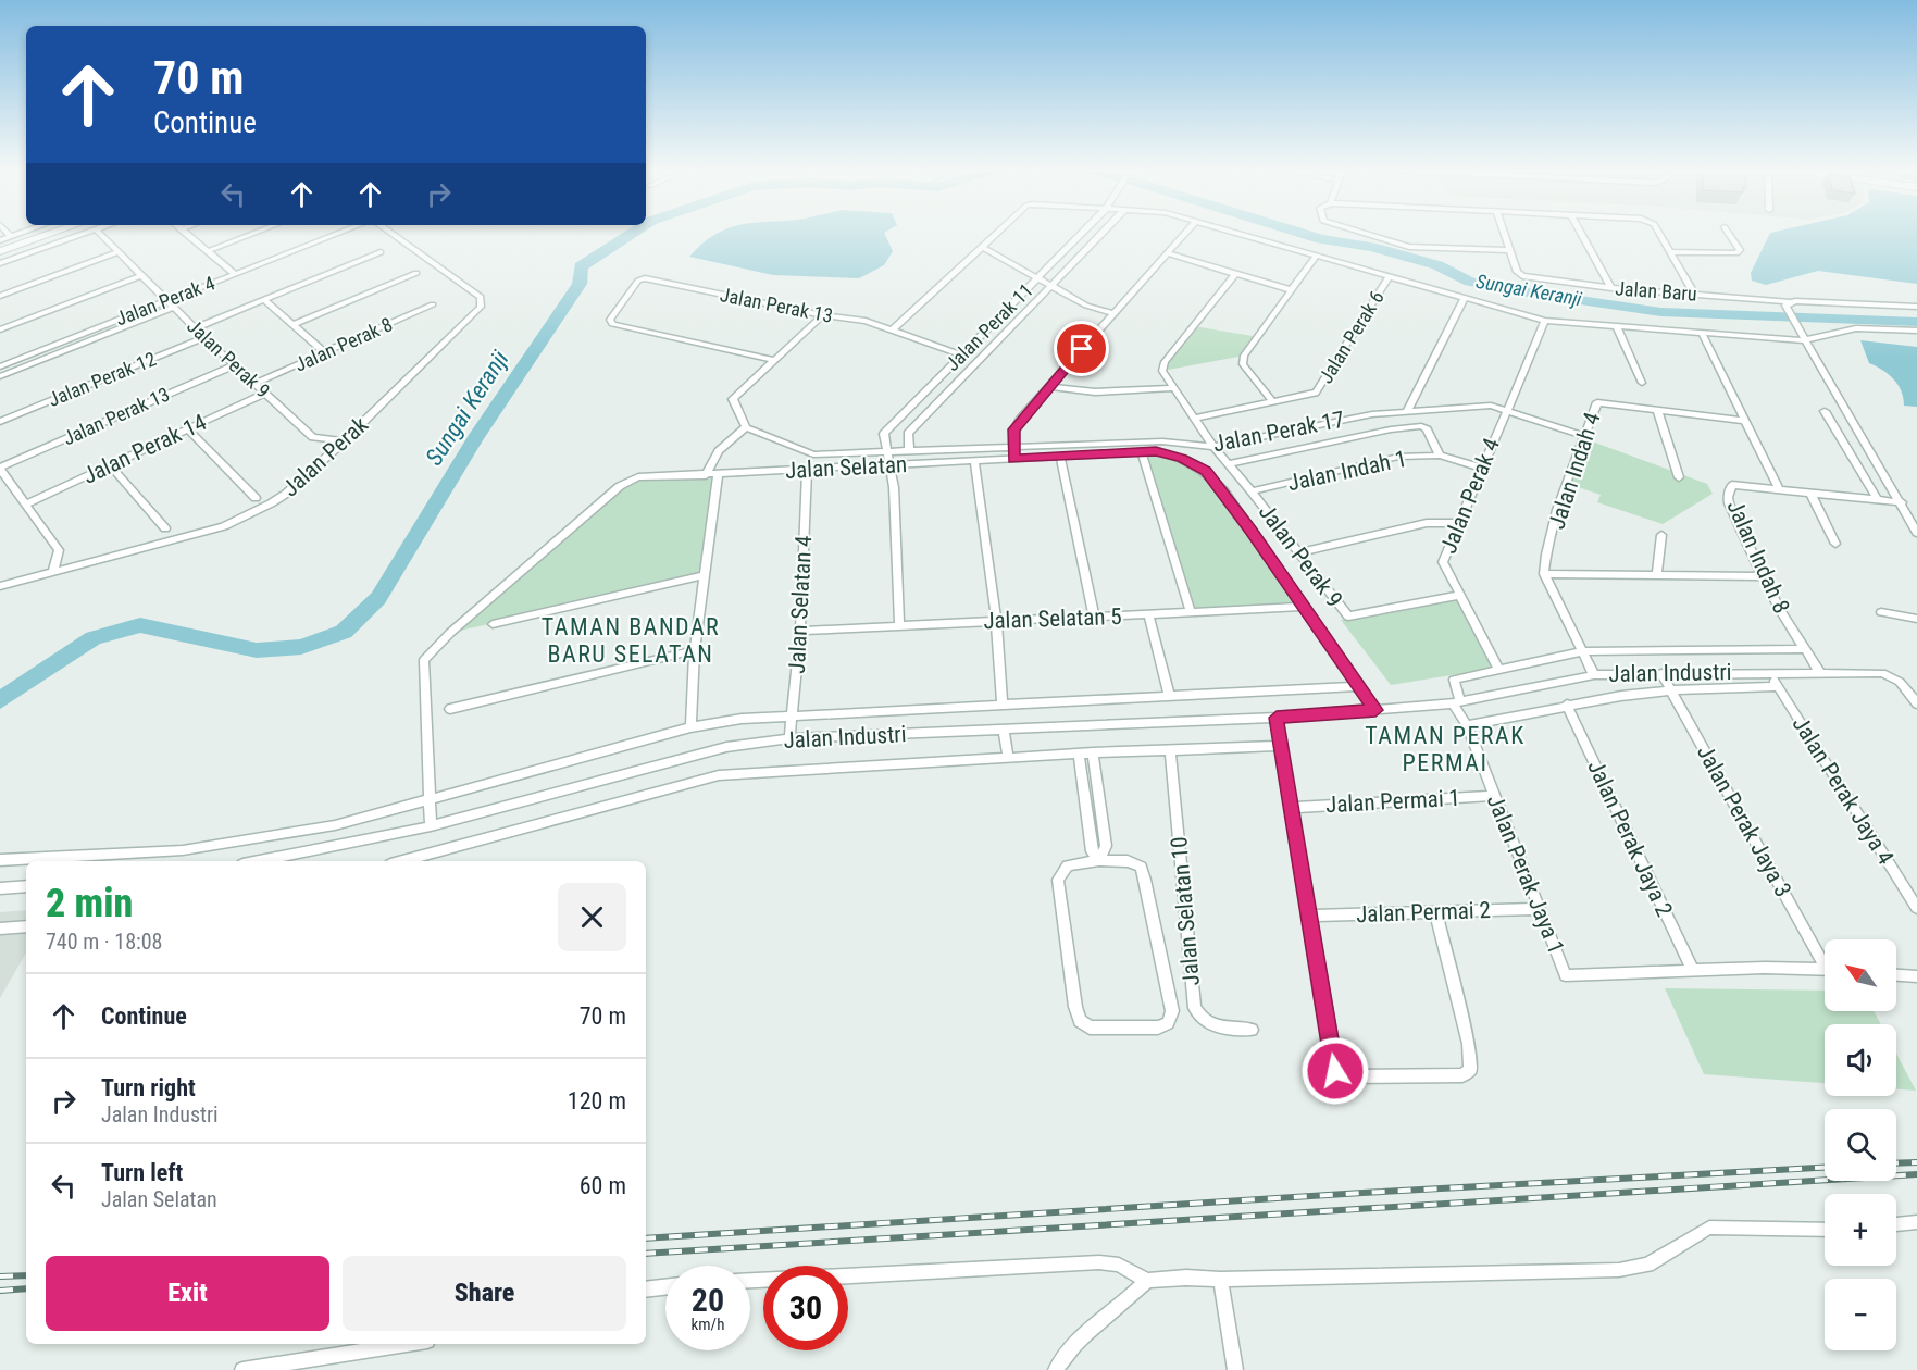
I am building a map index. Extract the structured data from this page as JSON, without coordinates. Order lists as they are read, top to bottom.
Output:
{
  "streets": {
    "street": [
      "Jalan Baru",
      "Jalan Perak 4",
      "Jalan Perak 13",
      "Jalan Perak 11",
      "Jalan Perak 6",
      "Jalan Perak 8",
      "Jalan Perak 9",
      "Jalan Perak 12",
      "Jalan Perak 17",
      "Jalan Perak 14",
      "Jalan Perak",
      "Jalan Selatan",
      "Jalan Indah 1",
      "Jalan Indah 4",
      "Jalan Indah 8",
      "Jalan Selatan 4",
      "Jalan Selatan 5",
      "Jalan Industri",
      "Jalan Perak Jaya 4",
      "Jalan Permai 1",
      "Jalan Perak Jaya 3",
      "Jalan Perak Jaya 2",
      "Jalan Perak Jaya 1",
      "Jalan Selatan 10",
      "Jalan Permai 2"
    ]
  },
  "crossings": [
    ["Jalan Perak 4", "Jalan Perak 9"],
    ["Jalan Perak 4", "Jalan Perak 17"],
    ["Jalan Perak 4", "Jalan Indah 1"],
    ["Jalan Perak 4", "Jalan Industri"],
    ["Jalan Perak 13", "Jalan Perak 11"],
    ["Jalan Perak 13", "Jalan Perak 9"],
    ["Jalan Perak 11", "Jalan Perak 17"],
    ["Jalan Perak 6", "Jalan Perak 9"],
    ["Jalan Perak 8", "Jalan Perak 9"],
    ["Jalan Perak 9", "Jalan Perak 12"],
    ["Jalan Perak 9", "Jalan Perak 17"],
    ["Jalan Perak 9", "Jalan Perak 14"],
    ["Jalan Perak 9", "Jalan Perak"],
    ["Jalan Perak 9", "Jalan Indah 1"],
    ["Jalan Perak 17", "Jalan Indah 4"],
    ["Jalan Selatan", "Jalan Selatan 4"],
    ["Jalan Selatan", "Jalan Selatan 5"],
    ["Jalan Selatan", "Jalan Industri"],
    ["Jalan Indah 8", "Jalan Industri"],
    ["Jalan Selatan 4", "Jalan Selatan 5"],
    ["Jalan Selatan 4", "Jalan Industri"],
    ["Jalan Industri", "Jalan Perak Jaya 4"],
    ["Jalan Industri", "Jalan Perak Jaya 3"],
    ["Jalan Industri", "Jalan Perak Jaya 1"],
    ["Jalan Industri", "Jalan Selatan 10"],
    ["Jalan Permai 1", "Jalan Perak Jaya 1"],
    ["Jalan Perak Jaya 2", "Jalan Perak Jaya 1"],
    ["Jalan Perak Jaya 1", "Jalan Permai 2"]
  ],
  "districts": ["TAMAN BANDAR BARU SELATAN", "TAMAN PERAK PERMAI"],
  "water": ["Sungai Keranji"],
  "north": "top left",
  "page": {
    "turn": ["70 m", "Continue"],
    "heading": ["2 min", "740 m · 18:08"],
    "map_buttons": ["+", "−"],
    "list": [
      {
        "name": "Continue",
        "value": "70 m"
      },
      {
        "name": "Turn right",
        "note": "Jalan Industri",
        "value": "120 m"
      },
      {
        "name": "Turn left",
        "note": "Jalan Selatan",
        "value": "60 m"
      }
    ],
    "buttons": ["Exit", "Share"],
    "speed": "20 km/h",
    "limit": "30"
  }
}
